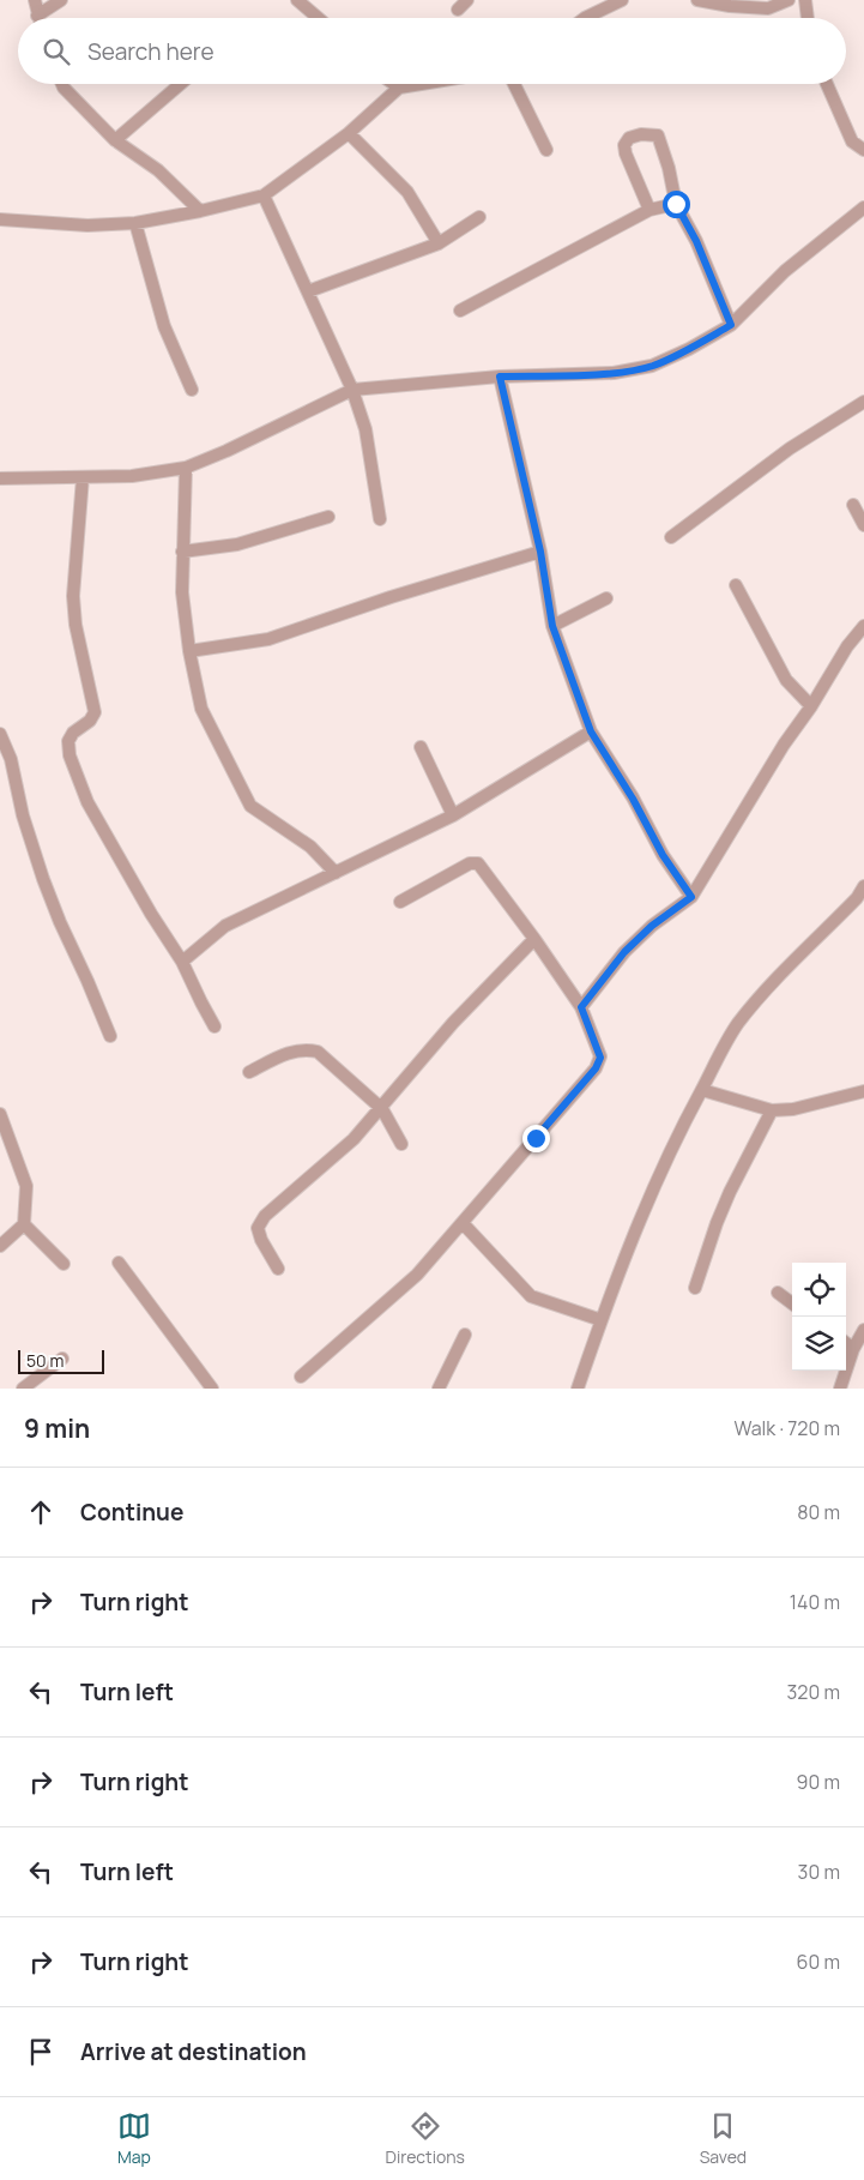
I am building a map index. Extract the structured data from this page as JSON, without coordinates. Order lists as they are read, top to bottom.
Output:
{
  "scale_bar": "50 m",
  "page": {
    "search": "Search here",
    "scale": "50 m",
    "heading": ["9 min", "Walk · 720 m"],
    "list": [
      ["Continue", "80 m"],
      ["Turn right", "140 m"],
      ["Turn left", "320 m"],
      ["Turn right", "90 m"],
      ["Turn left", "30 m"],
      ["Turn right", "60 m"],
      "Arrive at destination"
    ],
    "nav": ["Map", "Directions", "Saved"]
  }
}
